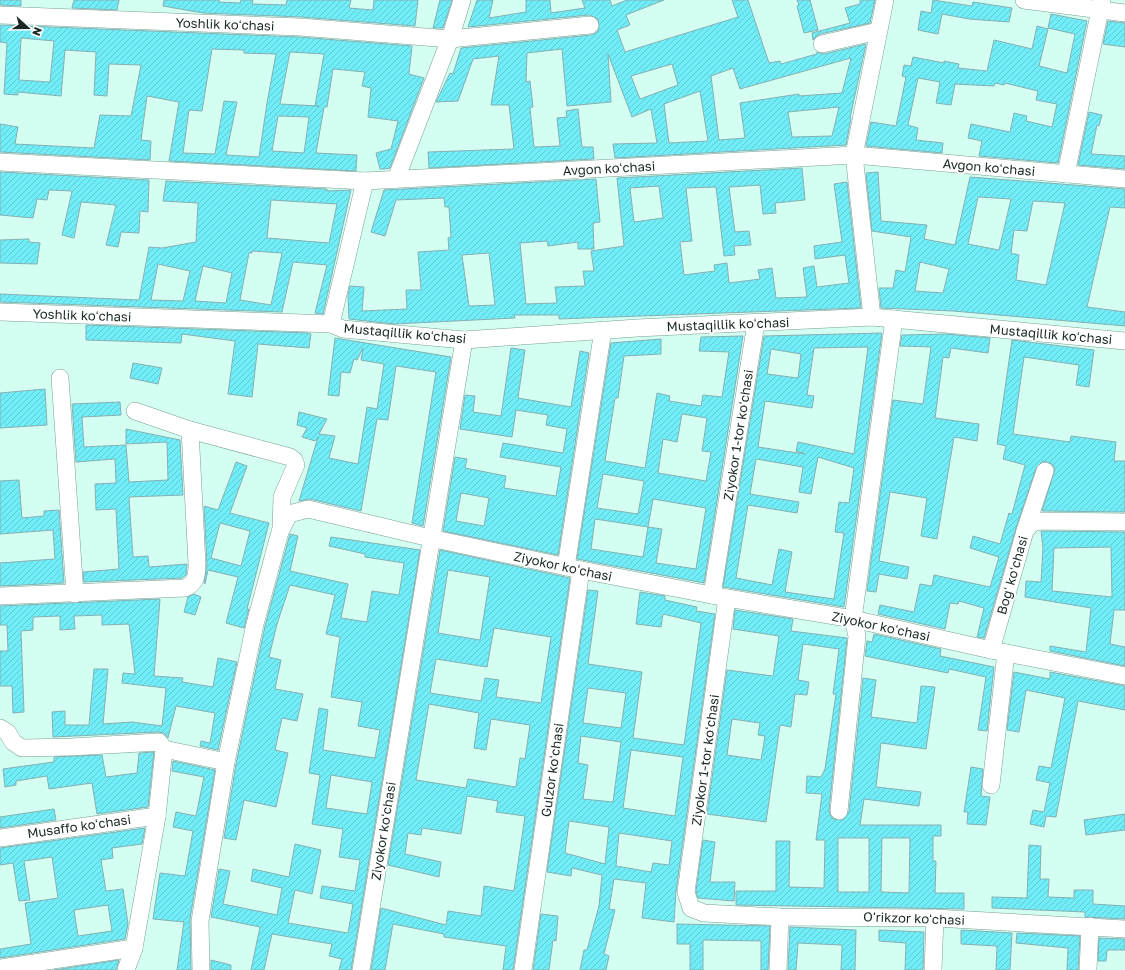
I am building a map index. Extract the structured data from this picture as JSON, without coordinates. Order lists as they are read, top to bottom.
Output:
{
  "streets": {
    "street": [
      "Yoshlik koʻchasi",
      "Avgon koʻchasi",
      "Mustaqillik koʻchasi",
      "Ziyokor 1-tor koʻchasi",
      "Ziyokor koʻchasi",
      "Bogʻ koʻchasi",
      "Gulzor koʻchasi",
      "Musaffo koʻchasi",
      "O'rikzor koʻchasi"
    ]
  },
  "crossings": [
    ["Yoshlik koʻchasi", "Mustaqillik koʻchasi"],
    ["Mustaqillik koʻchasi", "Ziyokor 1-tor koʻchasi"],
    ["Mustaqillik koʻchasi", "Gulzor koʻchasi"],
    ["Ziyokor 1-tor koʻchasi", "Ziyokor koʻchasi"],
    ["Ziyokor 1-tor koʻchasi", "O'rikzor koʻchasi"],
    ["Ziyokor koʻchasi", "Bogʻ koʻchasi"],
    ["Ziyokor koʻchasi", "Gulzor koʻchasi"]
  ],
  "north": "right"
}
